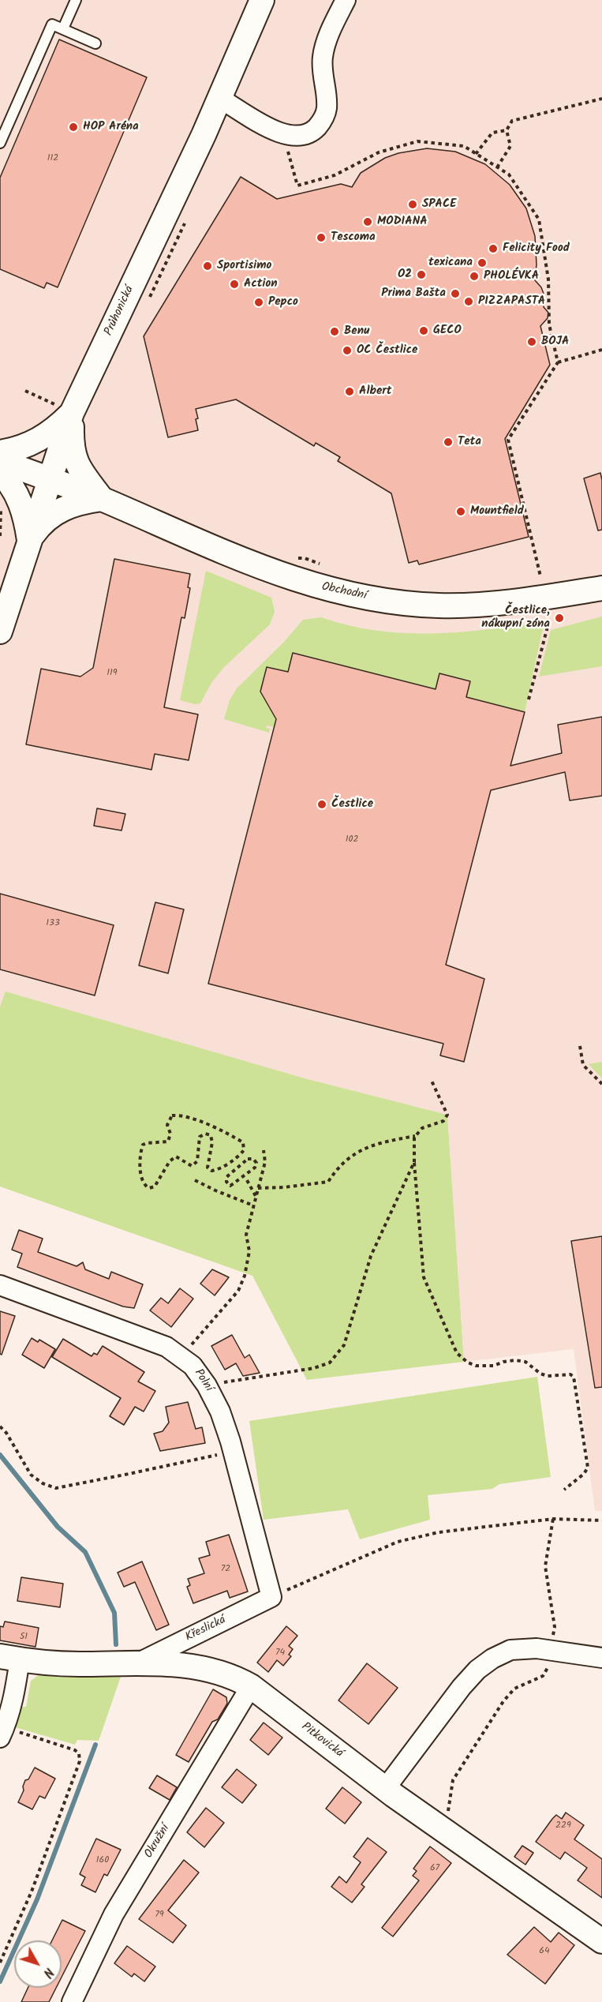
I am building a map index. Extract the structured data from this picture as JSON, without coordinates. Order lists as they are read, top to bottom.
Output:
{
  "streets": {
    "street": [
      "Průhonická",
      "Obchodní",
      "Polní",
      "Křeslická",
      "Pitkovická",
      "Okružní"
    ]
  },
  "crossings": [
    ["Průhonická", "Obchodní"],
    ["Polní", "Křeslická"],
    ["Křeslická", "Pitkovická"],
    ["Pitkovická", "Okružní"]
  ],
  "places": [
    "HOP Aréna",
    "SPACE",
    "MODIANA",
    "Tescoma",
    "Felicity Food",
    "texicana",
    "Sportisimo",
    "O2",
    "PHOLÉVKA",
    "Action",
    "Prima Bašta",
    "PIZZAPASTA",
    "Pepco",
    "GECO",
    "Benu",
    "BOJA",
    "OC Čestlice",
    "Albert",
    "Teta",
    "Mountfield",
    "Čestlice, nákupní zóna",
    "Čestlice"
  ],
  "house_numbers": [
    "112",
    "119",
    "102",
    "133",
    "72",
    "51",
    "74",
    "229",
    "160",
    "67",
    "79",
    "64"
  ],
  "north": "bottom right"
}
